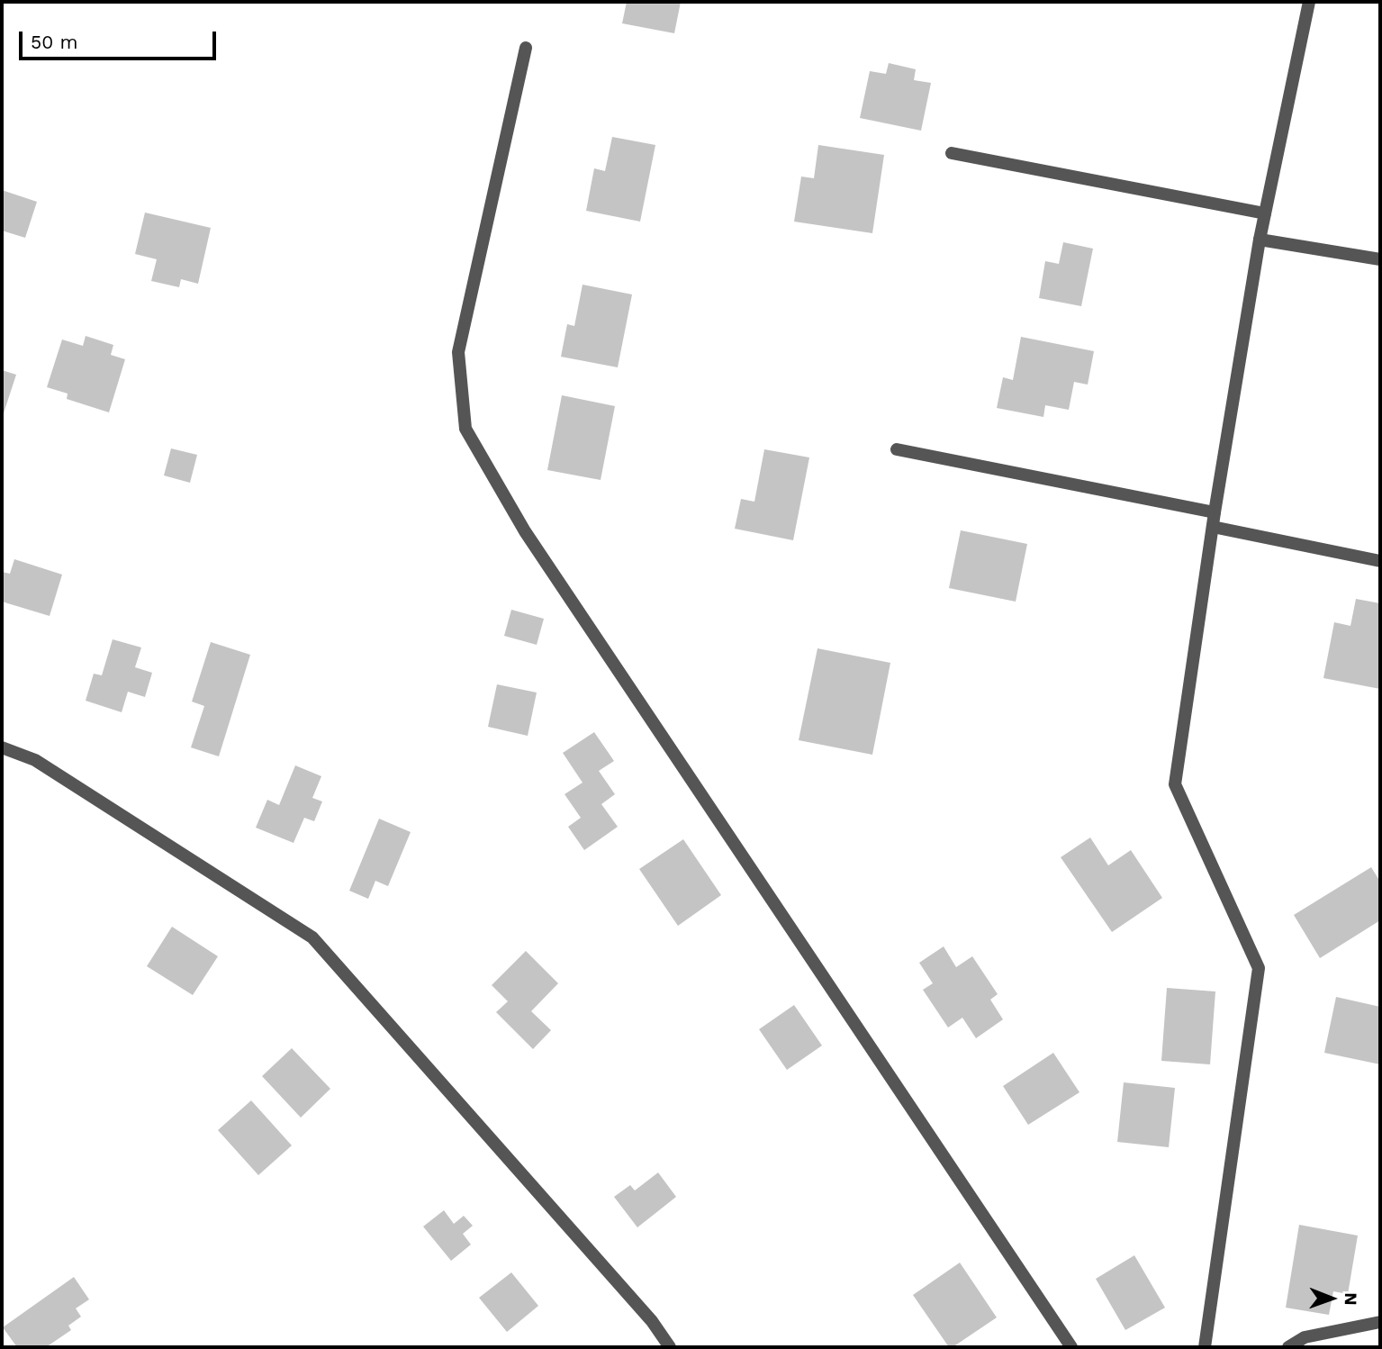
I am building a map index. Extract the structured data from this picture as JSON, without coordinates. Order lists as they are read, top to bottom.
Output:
{
  "scale_bar": "50 m",
  "north": "right"
}
